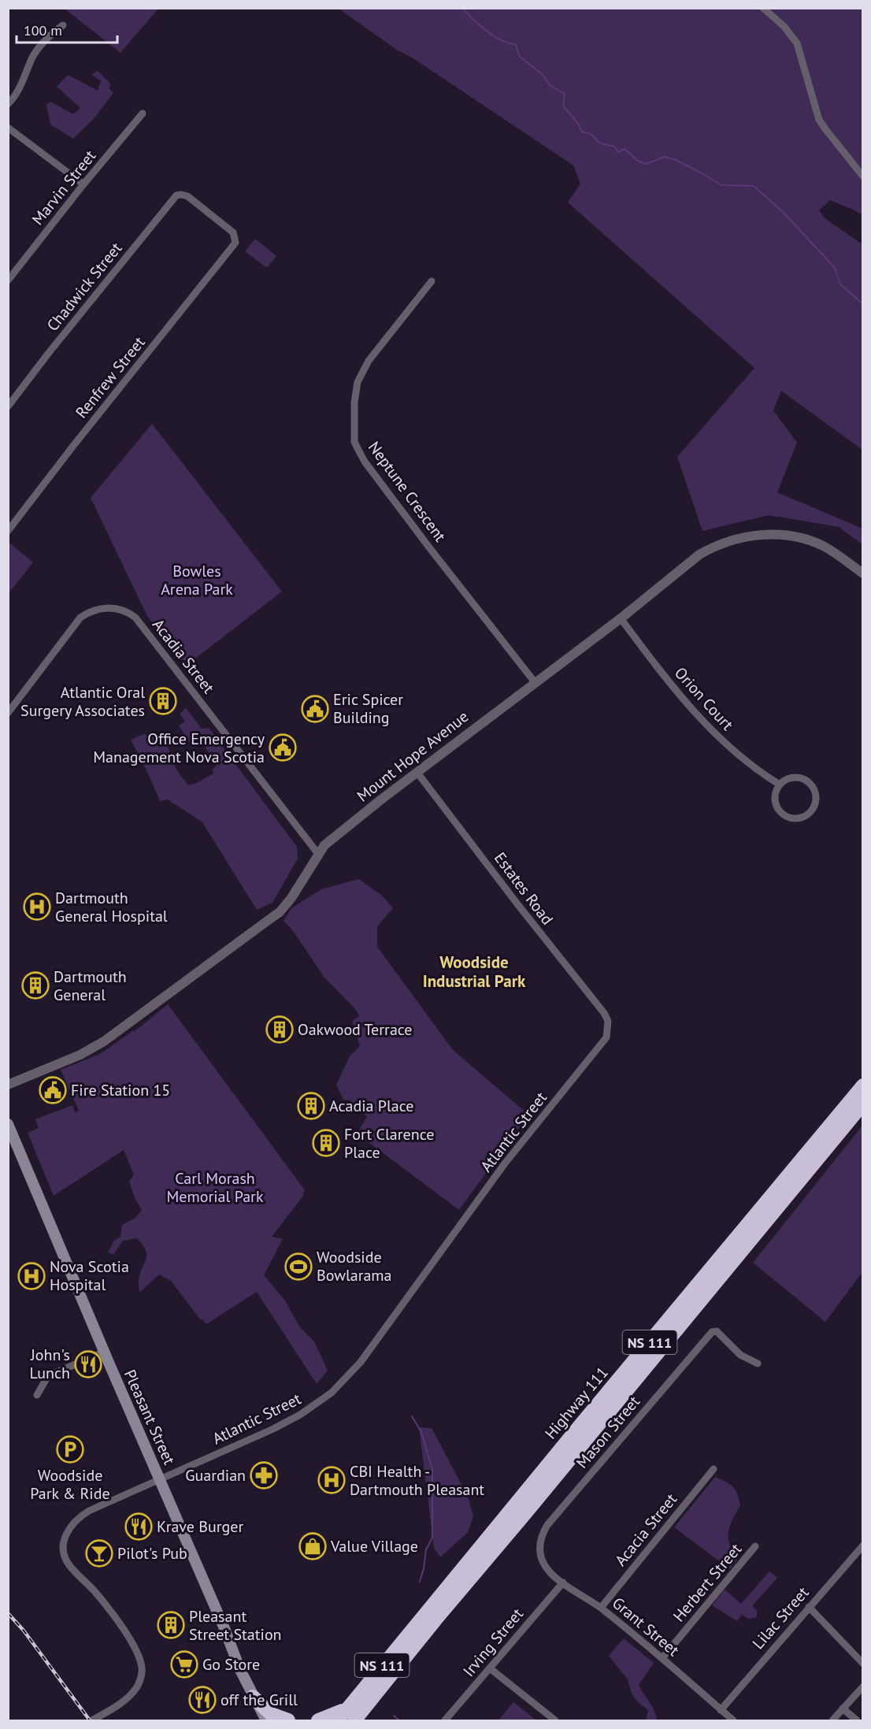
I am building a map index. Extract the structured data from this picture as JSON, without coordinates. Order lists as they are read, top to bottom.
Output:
{
  "streets": {
    "highway": ["NS 111", "Highway 111"],
    "main road": ["Pleasant Street"],
    "street": [
      "Marvin Street",
      "Chadwick Street",
      "Renfrew Street",
      "Neptune Crescent",
      "Acadia Street",
      "Orion Court",
      "Mount Hope Avenue",
      "Estates Road",
      "Atlantic Street",
      "Mason Street",
      "Acacia Street",
      "Herbert Street",
      "Lilac Street",
      "Grant Street",
      "Irving Street"
    ]
  },
  "crossings": [
    ["Chadwick Street", "Renfrew Street"],
    ["Neptune Crescent", "Mount Hope Avenue"],
    ["Acadia Street", "Mount Hope Avenue"],
    ["Orion Court", "Mount Hope Avenue"],
    ["Mount Hope Avenue", "Estates Road"],
    ["Estates Road", "Atlantic Street"],
    ["Atlantic Street", "Pleasant Street"],
    ["Mason Street", "Grant Street"],
    ["Acacia Street", "Grant Street"],
    ["Herbert Street", "Grant Street"],
    ["Lilac Street", "Grant Street"],
    ["Grant Street", "Irving Street"]
  ],
  "districts": ["Woodside Industrial Park"],
  "parks": ["Bowles Arena Park", "Carl Morash Memorial Park"],
  "places": {
    "building": [
      "Atlantic Oral Surgery Associates",
      "Dartmouth General",
      "Oakwood Terrace",
      "Acadia Place",
      "Fort Clarence Place",
      "Pleasant Street Station"
    ],
    "public building": ["Eric Spicer Building", "Office Emergency Management Nova Scotia", "Fire Station 15"],
    "hospital": ["Dartmouth General Hospital", "Nova Scotia Hospital", "CBI Health - Dartmouth Pleasant"],
    "sports": ["Woodside Bowlarama"],
    "restaurant": ["John's Lunch", "Krave Burger", "off the Grill"],
    "parking": ["Woodside Park & Ride"],
    "pharmacy": ["Guardian"],
    "shop": ["Value Village"],
    "bar": ["Pilot's Pub"],
    "supermarket": ["Go Store"]
  },
  "scale_bar": "100 m"
}
